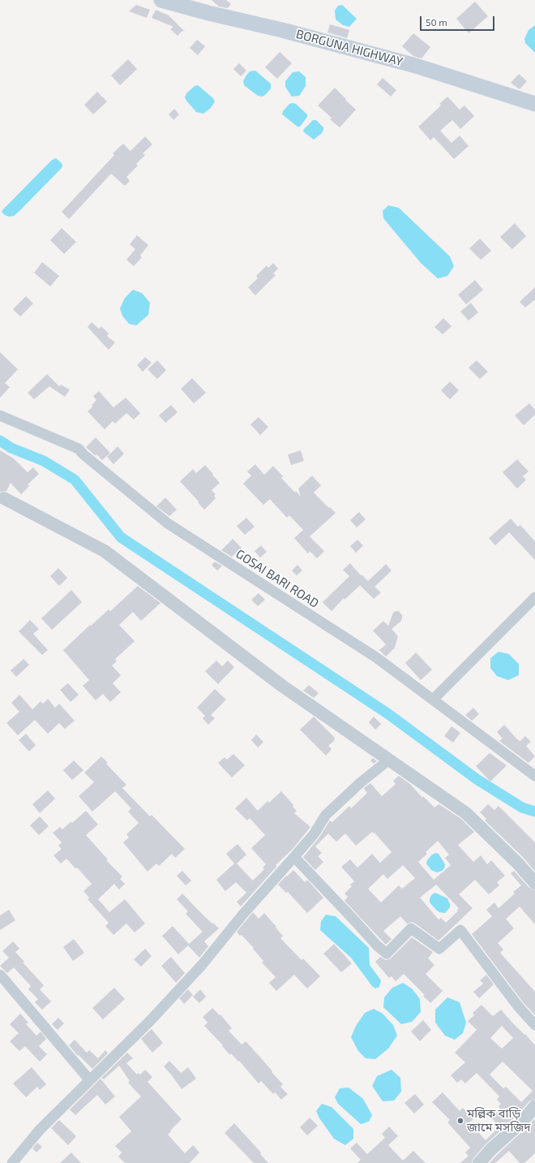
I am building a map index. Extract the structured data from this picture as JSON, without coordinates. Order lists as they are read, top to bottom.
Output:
{
  "streets": {
    "main road": ["BORGUNA HIGHWAY"],
    "street": ["GOSAI BARI ROAD"]
  },
  "places": ["মল্লিক বাড়ি জামে মসজিদ"],
  "scale_bar": "50 m"
}
